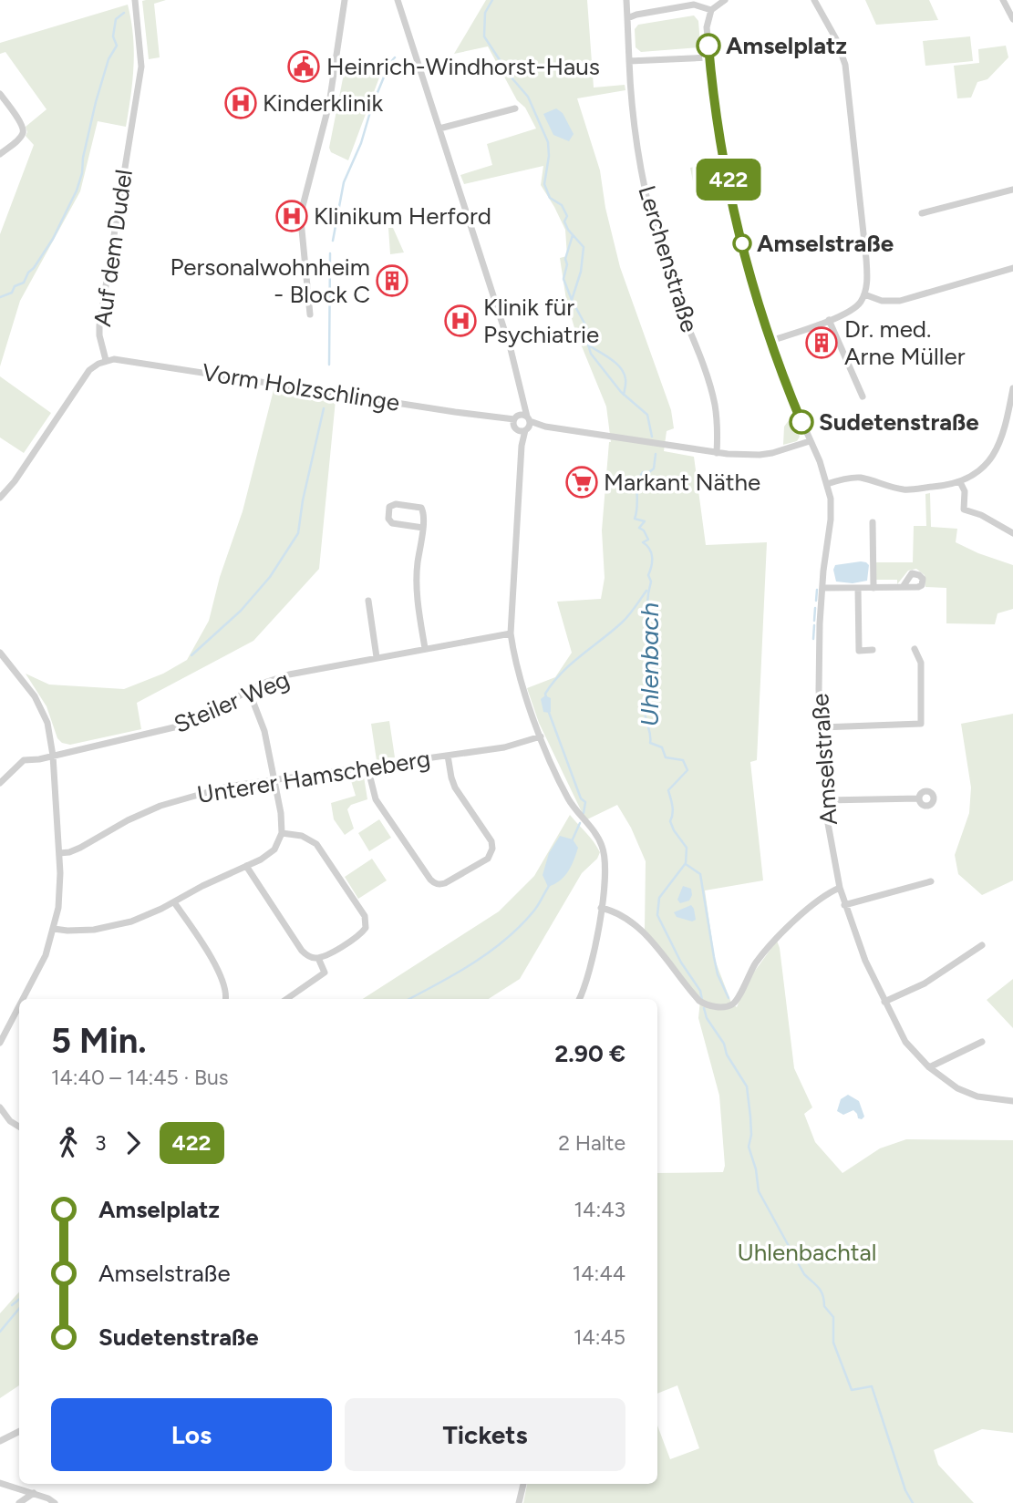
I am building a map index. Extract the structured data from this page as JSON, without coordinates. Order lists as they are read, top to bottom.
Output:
{
  "streets": {
    "street": [
      "Auf dem Dudel",
      "Lerchenstraße",
      "Vorm Holzschlinge",
      "Steiler Weg",
      "Amselstraße",
      "Unterer Hamscheberg"
    ]
  },
  "crossings": [
    ["Auf dem Dudel", "Vorm Holzschlinge"],
    ["Lerchenstraße", "Vorm Holzschlinge"],
    ["Vorm Holzschlinge", "Amselstraße"]
  ],
  "water": ["Uhlenbach"],
  "parks": ["Uhlenbachtal"],
  "places": {
    "other": ["Amselplatz", "Amselstraße", "Sudetenstraße"],
    "public building": ["Heinrich-Windhorst-Haus"],
    "hospital": ["Kinderklinik", "Klinikum Herford", "Klinik für Psychiatrie"],
    "building": ["Personalwohnheim - Block C", "Dr. med. Arne Müller"],
    "supermarket": ["Markant Näthe"]
  },
  "lines": ["bus line 422"],
  "page": {
    "on_map": "422",
    "heading": ["5 Min.", "14:40 – 14:45 · Bus", "2.90 €"],
    "legs": ["3", "422", "2 Halte"],
    "list": [
      {
        "name": "Amselplatz",
        "value": "14:43"
      },
      {
        "name": "Amselstraße",
        "value": "14:44"
      },
      {
        "name": "Sudetenstraße",
        "value": "14:45"
      }
    ],
    "buttons": ["Los", "Tickets"]
  }
}
